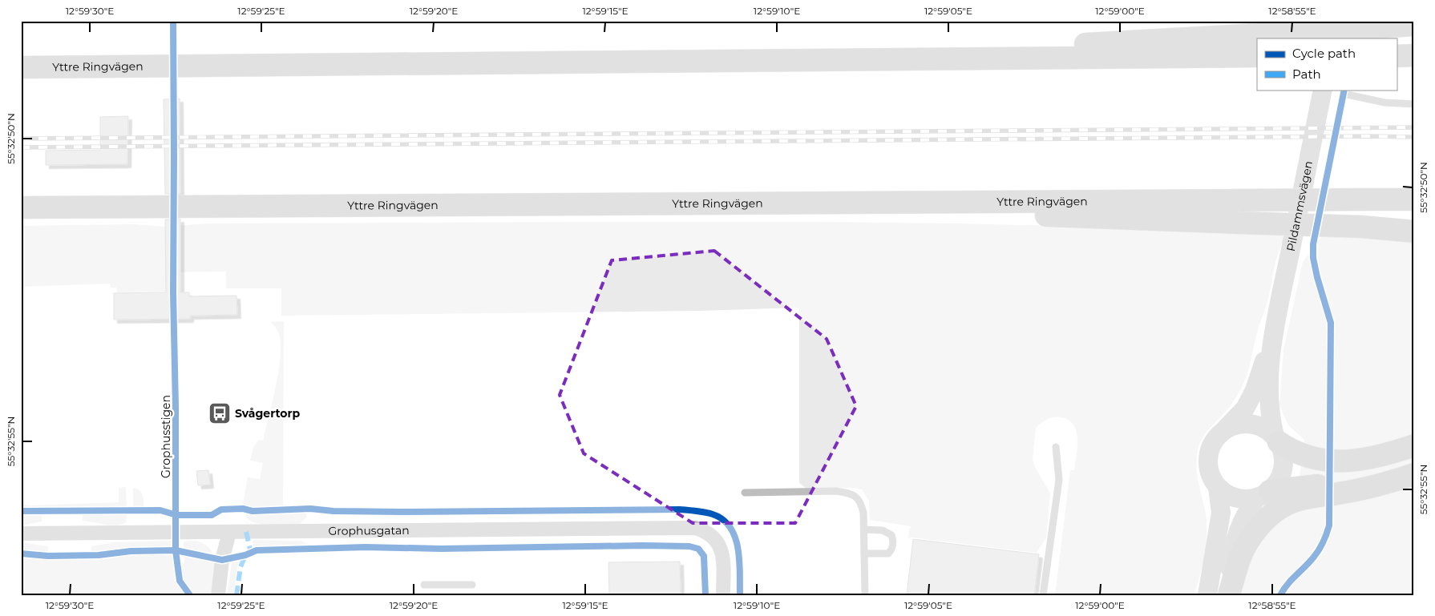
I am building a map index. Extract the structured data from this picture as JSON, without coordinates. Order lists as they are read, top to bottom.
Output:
{
  "streets": {
    "highway": ["Yttre Ringvägen"],
    "main road": ["Pildammsvägen"],
    "street": ["Grophusgatan"],
    "cycle path": ["Grophusstigen"]
  },
  "places": {
    "bus stop": ["Svågertorp"]
  },
  "legend": ["Cycle path", "Path"],
  "coordinates": [
    "12°59'30\"E",
    "12°59'25\"E",
    "12°59'20\"E",
    "12°59'15\"E",
    "12°59'10\"E",
    "12°59'05\"E",
    "12°59'00\"E",
    "12°58'55\"E",
    "55°32'50\"N",
    "55°32'55\"N"
  ]
}
